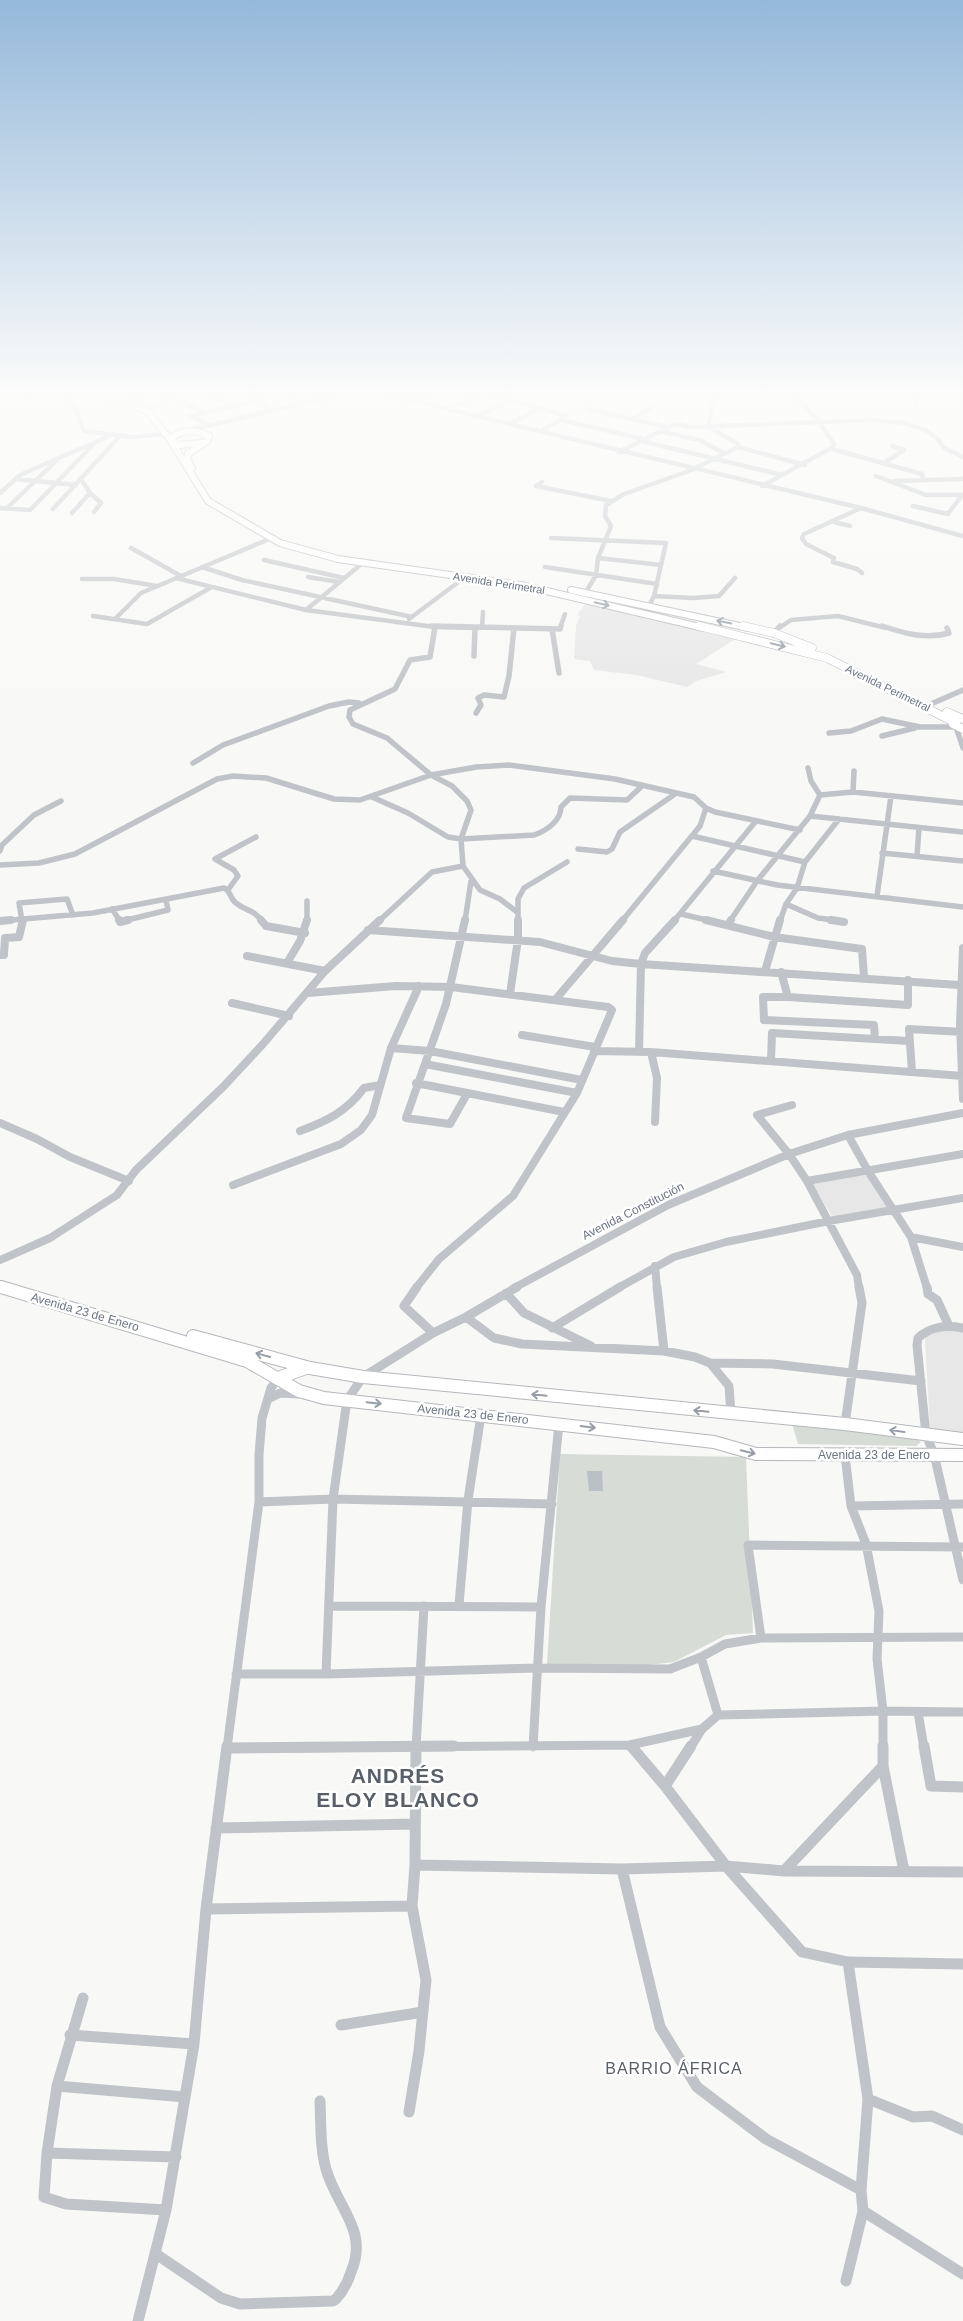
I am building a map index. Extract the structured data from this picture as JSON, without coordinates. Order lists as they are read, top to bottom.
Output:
{
  "streets": {
    "main road": ["Avenida Perimetral", "Avenida 23 de Enero"],
    "street": ["Avenida Constitución"]
  },
  "crossings": [
    ["Avenida Constitución", "Avenida 23 de Enero"]
  ],
  "districts": ["ANDRÉS ELOY BLANCO", "BARRIO ÁFRICA"]
}
